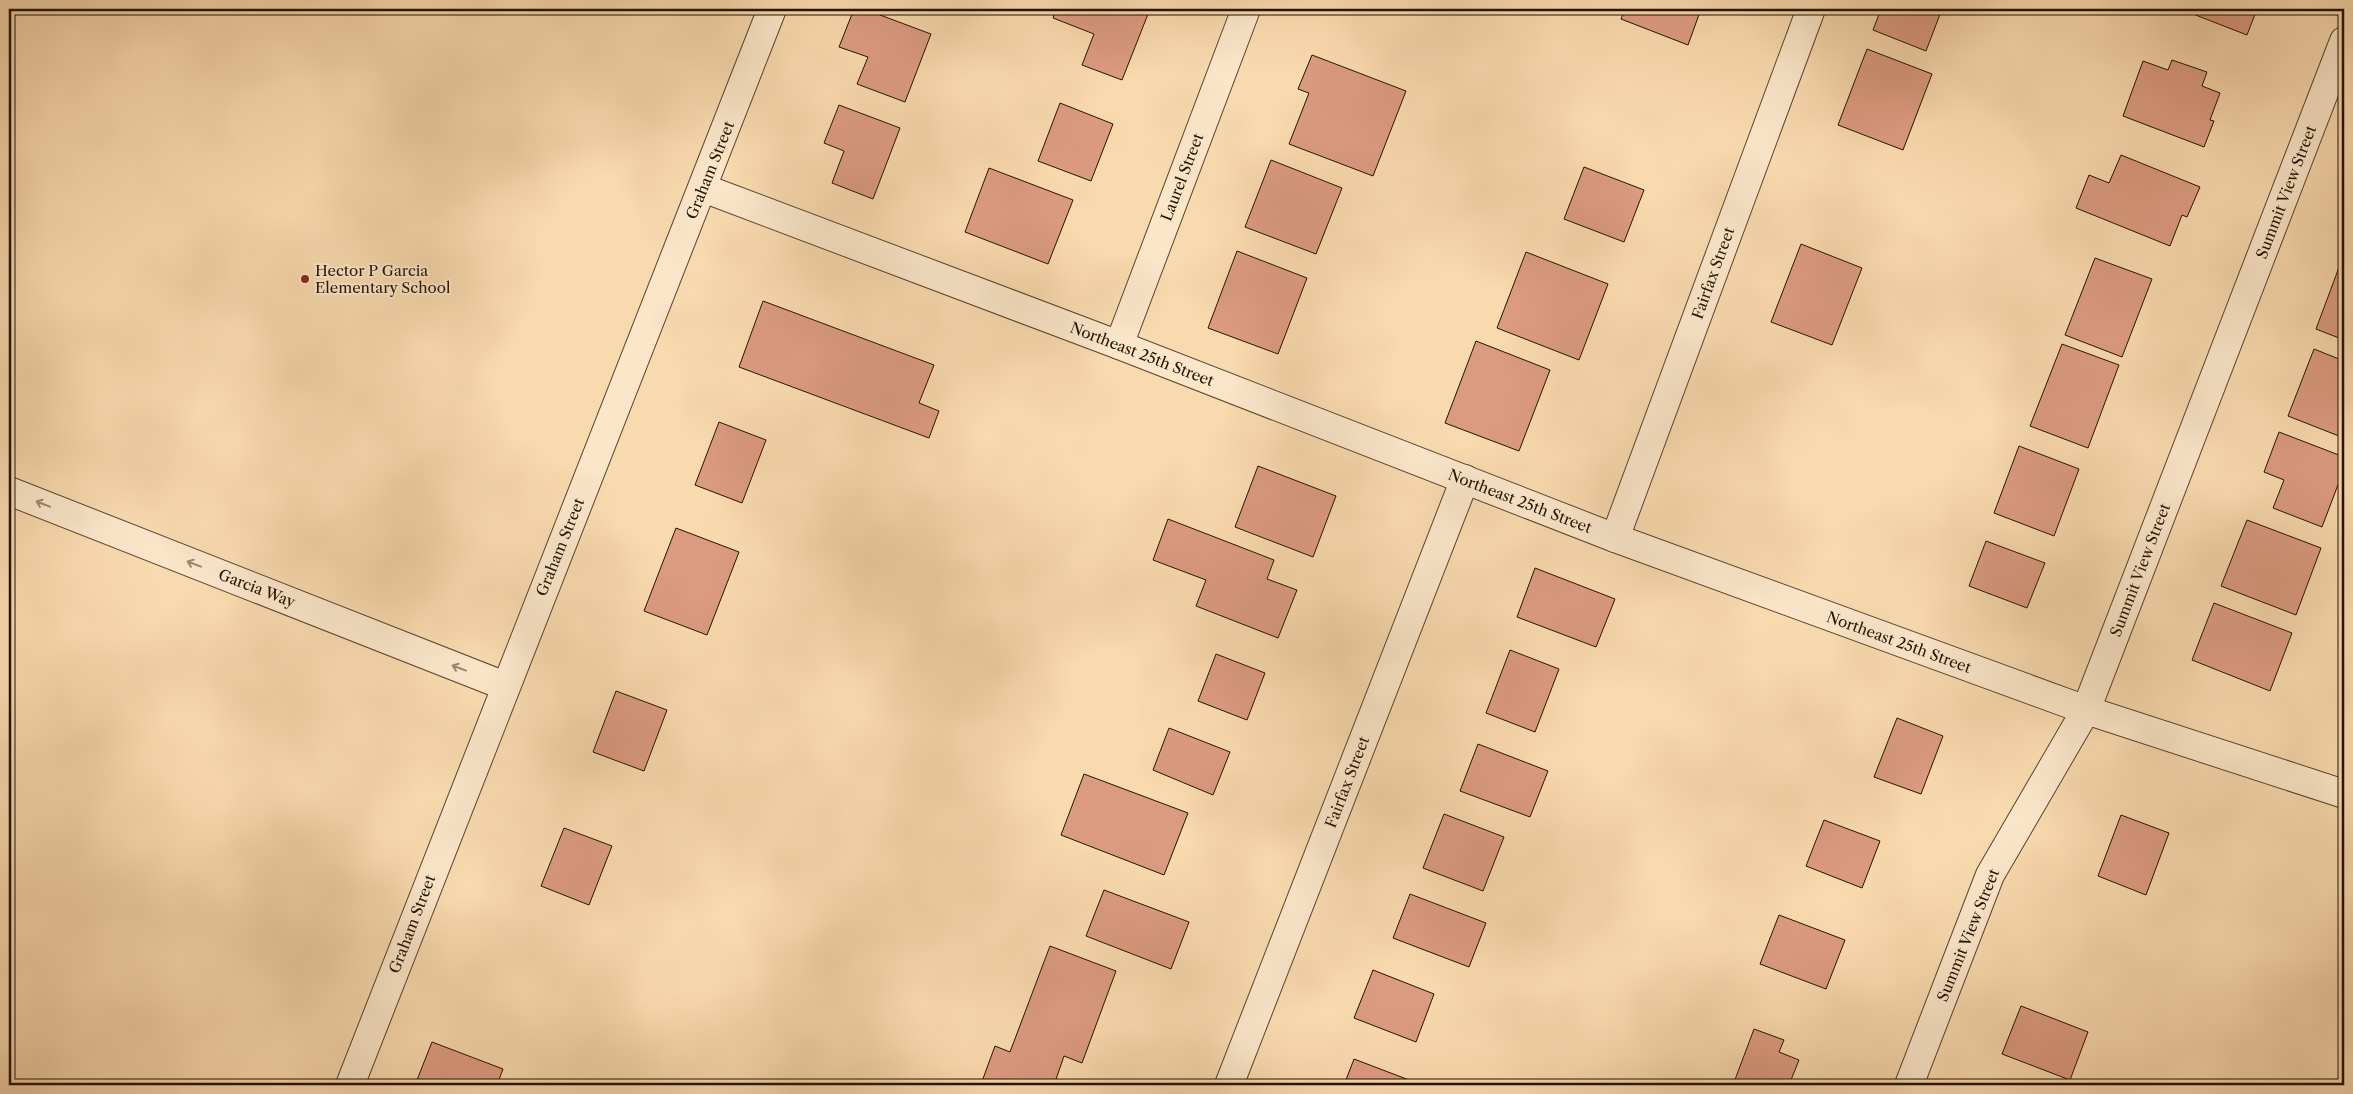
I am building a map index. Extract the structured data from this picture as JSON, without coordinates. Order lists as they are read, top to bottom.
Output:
{
  "streets": {
    "street": [
      "Graham Street",
      "Laurel Street",
      "Summit View Street",
      "Fairfax Street",
      "Northeast 25th Street",
      "Garcia Way"
    ]
  },
  "crossings": [
    ["Graham Street", "Northeast 25th Street"],
    ["Graham Street", "Garcia Way"],
    ["Laurel Street", "Northeast 25th Street"],
    ["Summit View Street", "Northeast 25th Street"],
    ["Fairfax Street", "Northeast 25th Street"]
  ],
  "one_way": ["Garcia Way"],
  "places": ["Hector P Garcia Elementary School"]
}
